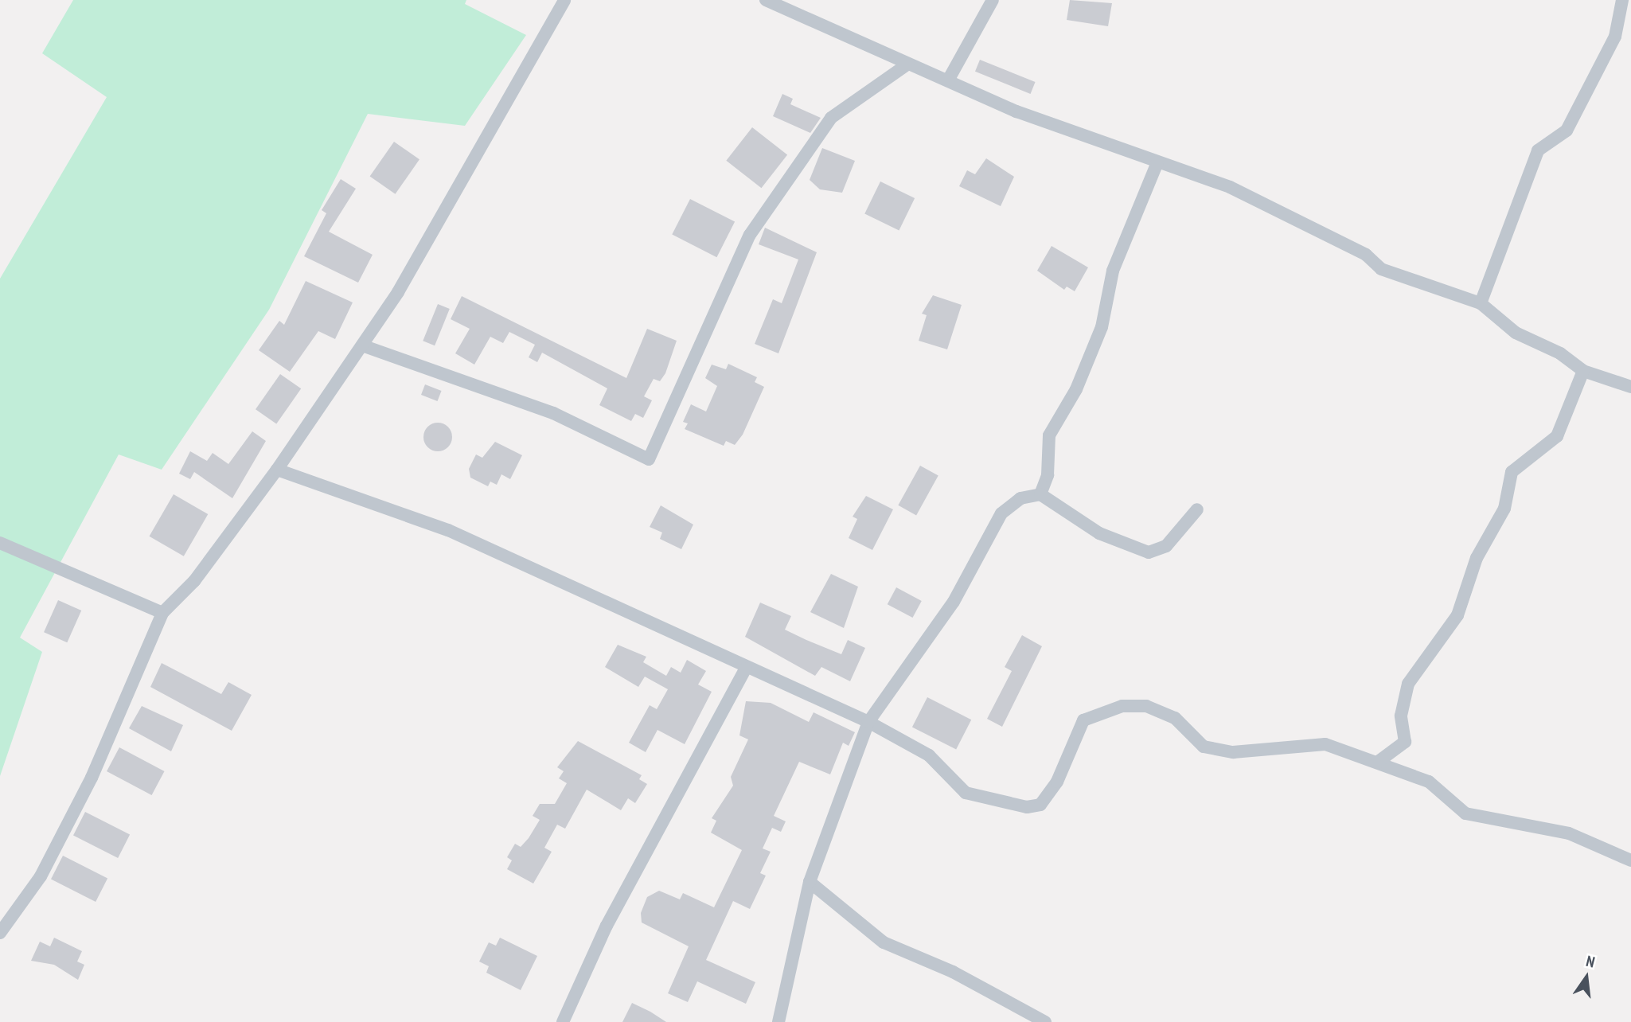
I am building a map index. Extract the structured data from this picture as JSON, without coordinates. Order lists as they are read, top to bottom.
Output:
{
  "north": "top"
}
